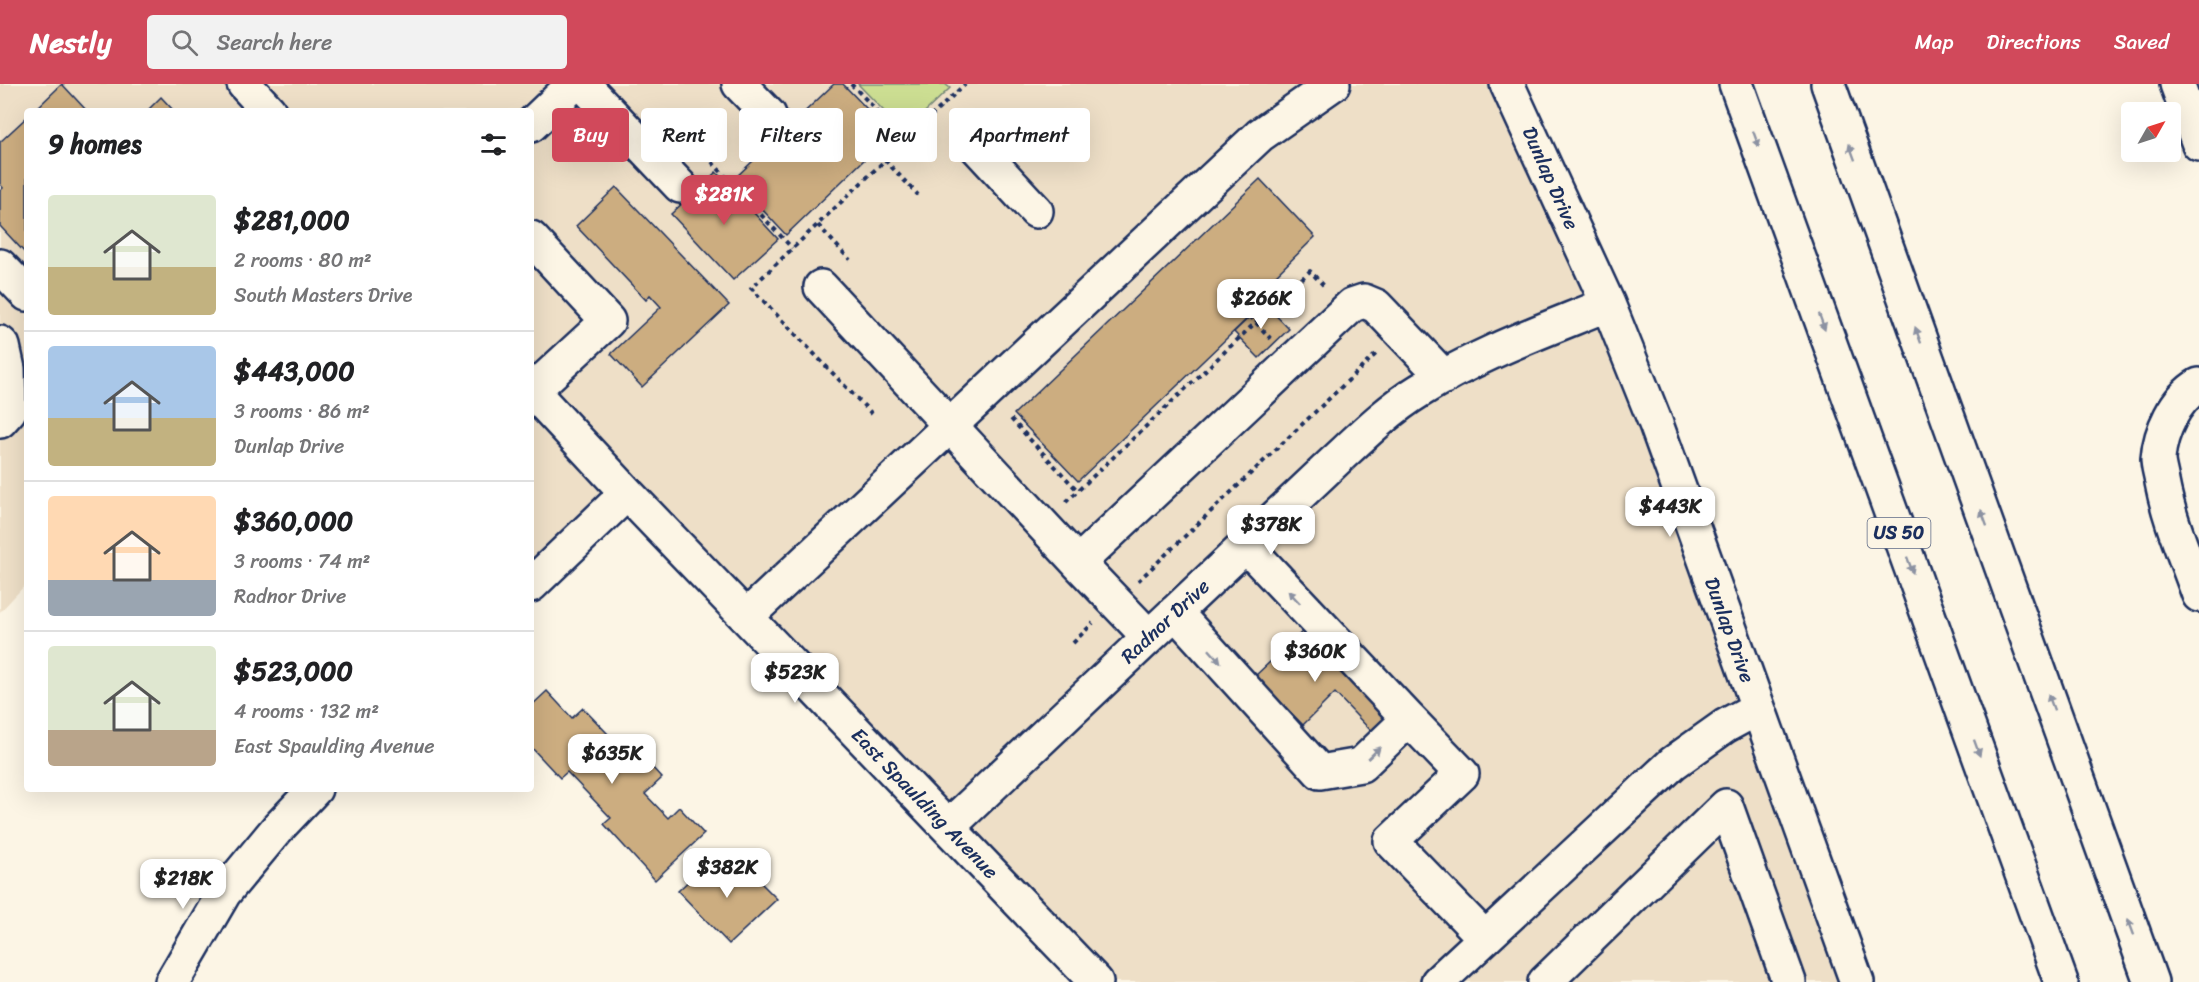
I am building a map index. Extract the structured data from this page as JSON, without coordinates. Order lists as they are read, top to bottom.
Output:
{
  "streets": {
    "main road": [
      "Dunlap Drive",
      "US 50",
      "Radnor Drive",
      "East Spaulding Avenue"
    ]
  },
  "crossings": [
    ["Dunlap Drive", "Radnor Drive"],
    ["Radnor Drive", "East Spaulding Avenue"]
  ],
  "north": "top right",
  "page": {
    "header": "Nestly",
    "search": "Search here",
    "nav": ["Map", "Directions", "Saved"],
    "chip": [
      "Buy",
      "Rent",
      "Filters",
      "New",
      "Apartment"
    ],
    "heading": "9 homes",
    "price": [
      "$281K",
      "$266K",
      "$443K",
      "$378K",
      "$360K",
      "$523K",
      "$635K",
      "$382K",
      "$218K"
    ],
    "list": [
      {
        "name": "$281,000",
        "note": "2 rooms · 80 m² · South Masters Drive"
      },
      {
        "name": "$443,000",
        "note": "3 rooms · 86 m² · Dunlap Drive"
      },
      {
        "name": "$360,000",
        "note": "3 rooms · 74 m² · Radnor Drive"
      },
      {
        "name": "$523,000",
        "note": "4 rooms · 132 m² · East Spaulding Avenue"
      }
    ]
  }
}
